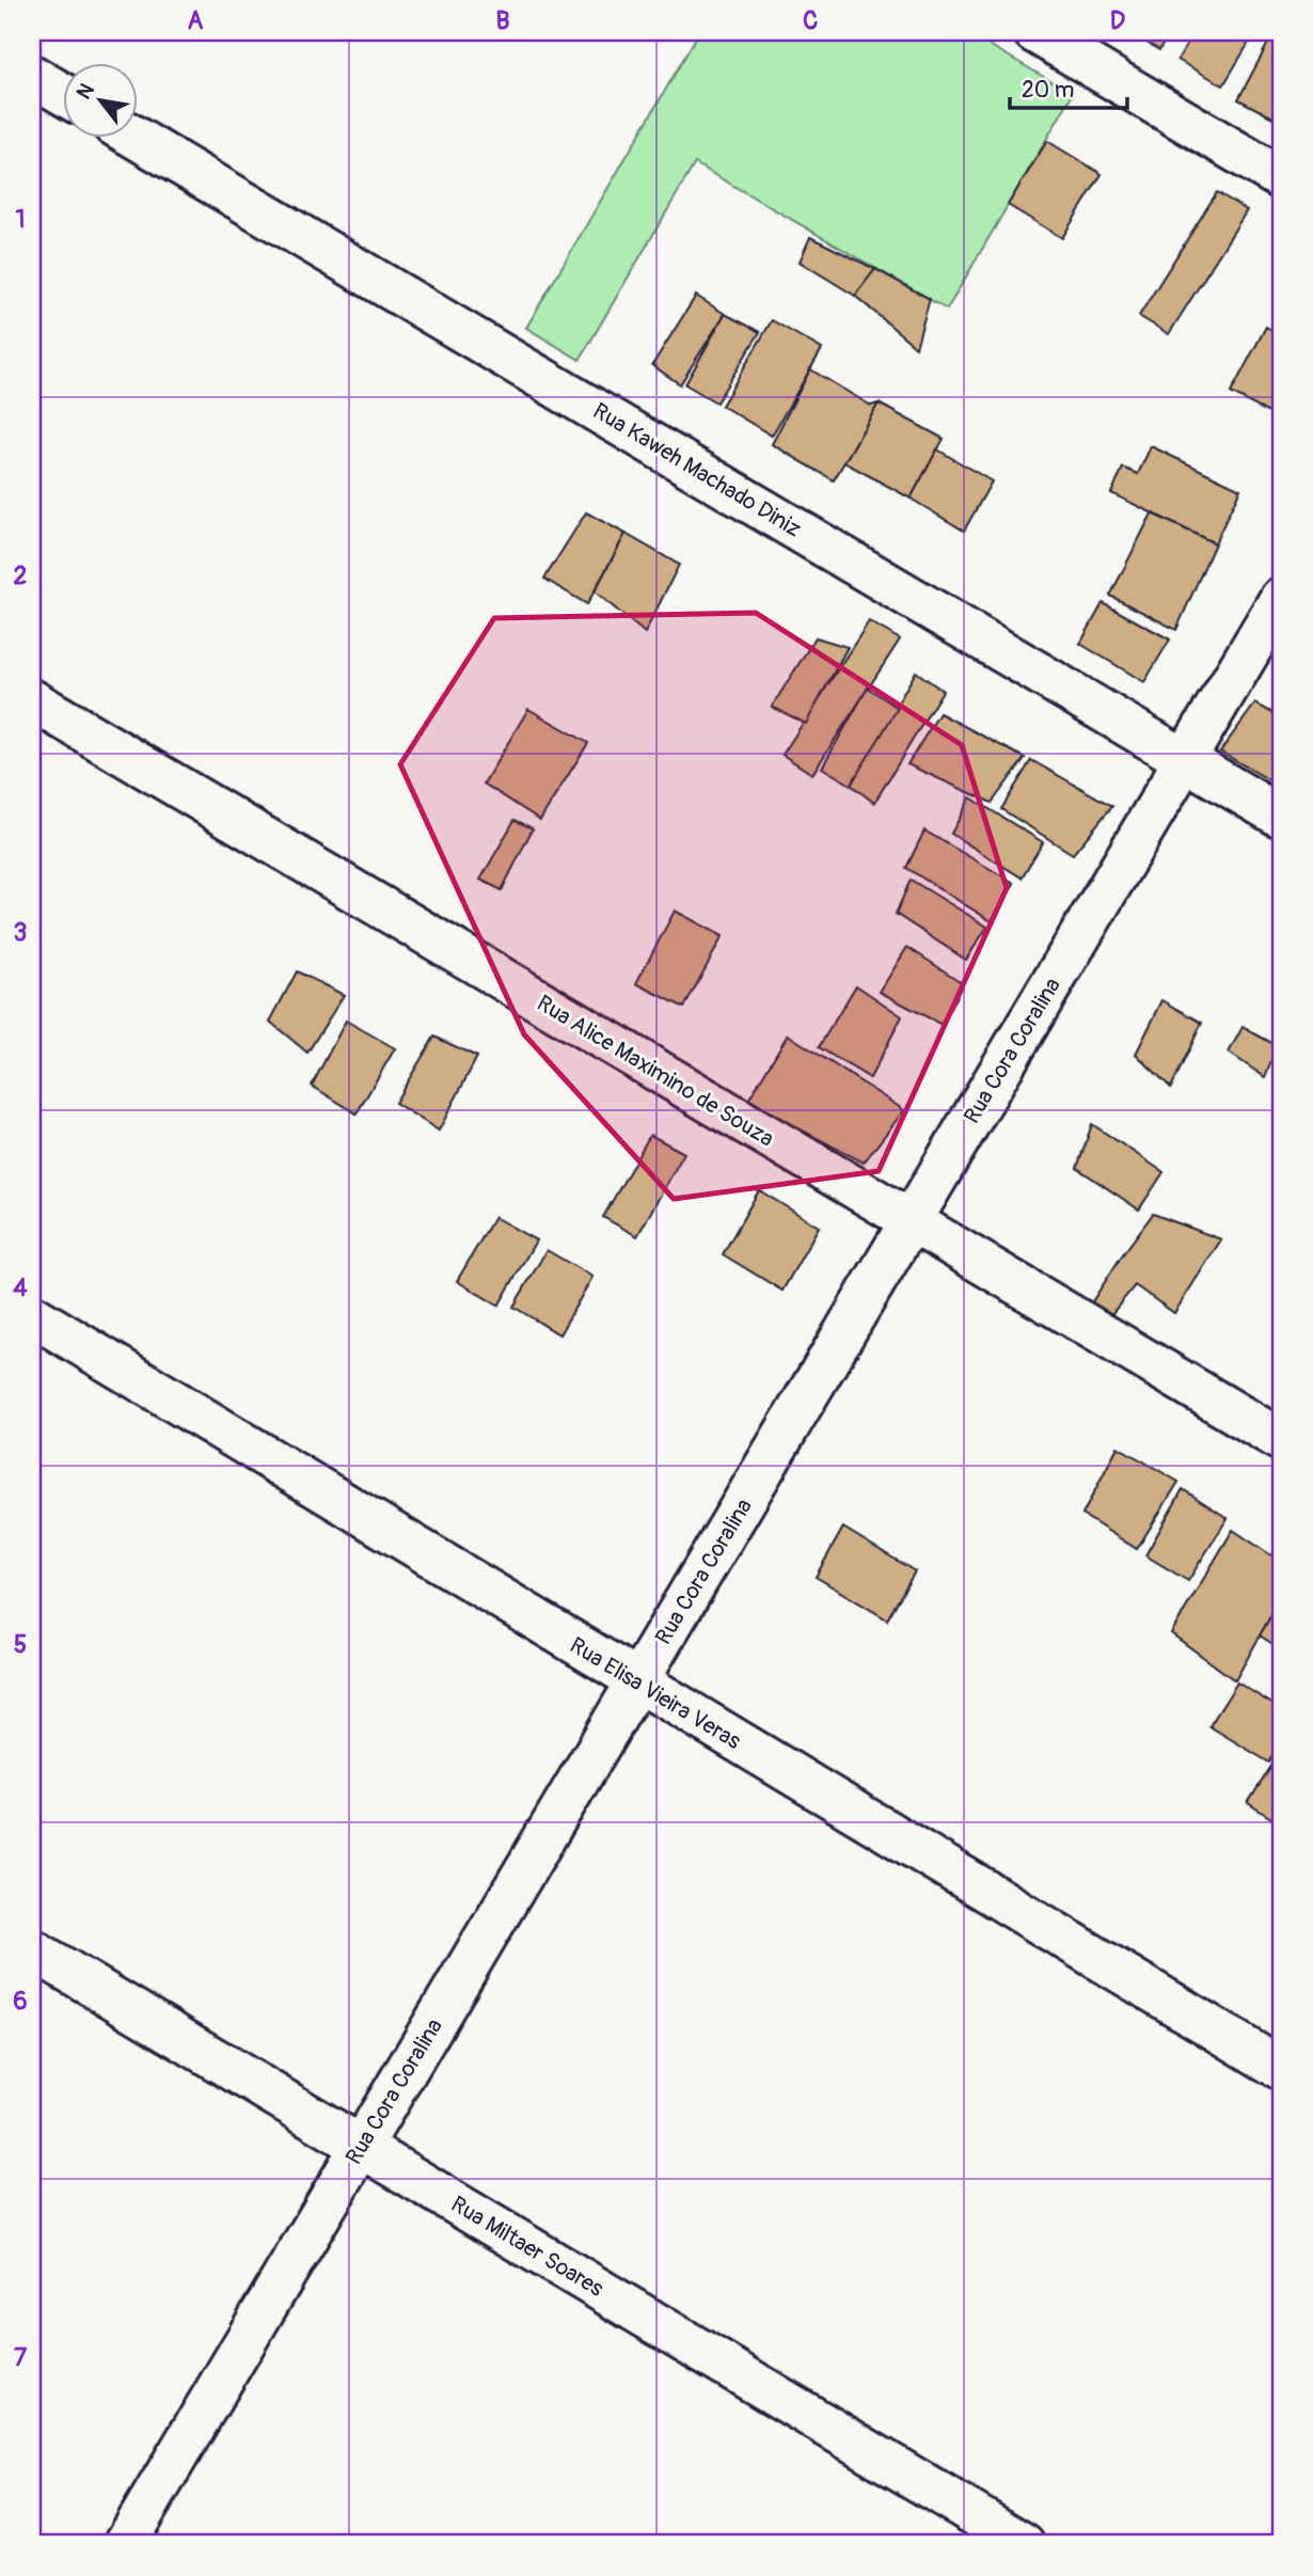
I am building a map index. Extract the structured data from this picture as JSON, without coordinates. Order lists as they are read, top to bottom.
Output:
{
  "streets": {
    "street": [
      "Rua Kaweh Machado Diniz",
      "Rua Cora Coralina",
      "Rua Alice Maximino de Souza",
      "Rua Elisa Vieira Veras",
      "Rua Miltaer Soares"
    ]
  },
  "crossings": [
    ["Rua Kaweh Machado Diniz", "Rua Cora Coralina"],
    ["Rua Cora Coralina", "Rua Alice Maximino de Souza"],
    ["Rua Cora Coralina", "Rua Elisa Vieira Veras"],
    ["Rua Cora Coralina", "Rua Miltaer Soares"]
  ],
  "scale_bar": "20 m",
  "north": "top left",
  "grid": {
    "columns": [
      "A",
      "B",
      "C",
      "D"
    ],
    "rows": [
      "1",
      "2",
      "3",
      "4",
      "5",
      "6",
      "7"
    ]
  }
}
